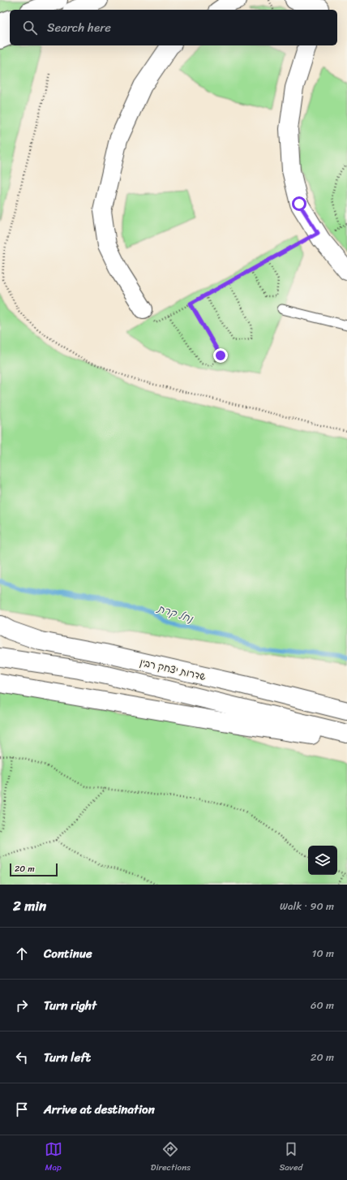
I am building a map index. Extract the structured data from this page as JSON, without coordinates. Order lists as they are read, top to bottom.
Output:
{
  "streets": {
    "main road": ["שדרות יצחק רבין"]
  },
  "water": ["נחל קרת"],
  "scale_bar": "20 m",
  "page": {
    "search": "Search here",
    "scale": "20 m",
    "heading": ["2 min", "Walk · 90 m"],
    "list": [
      ["Continue", "10 m"],
      ["Turn right", "60 m"],
      ["Turn left", "20 m"],
      "Arrive at destination"
    ],
    "nav": ["Map", "Directions", "Saved"]
  }
}
